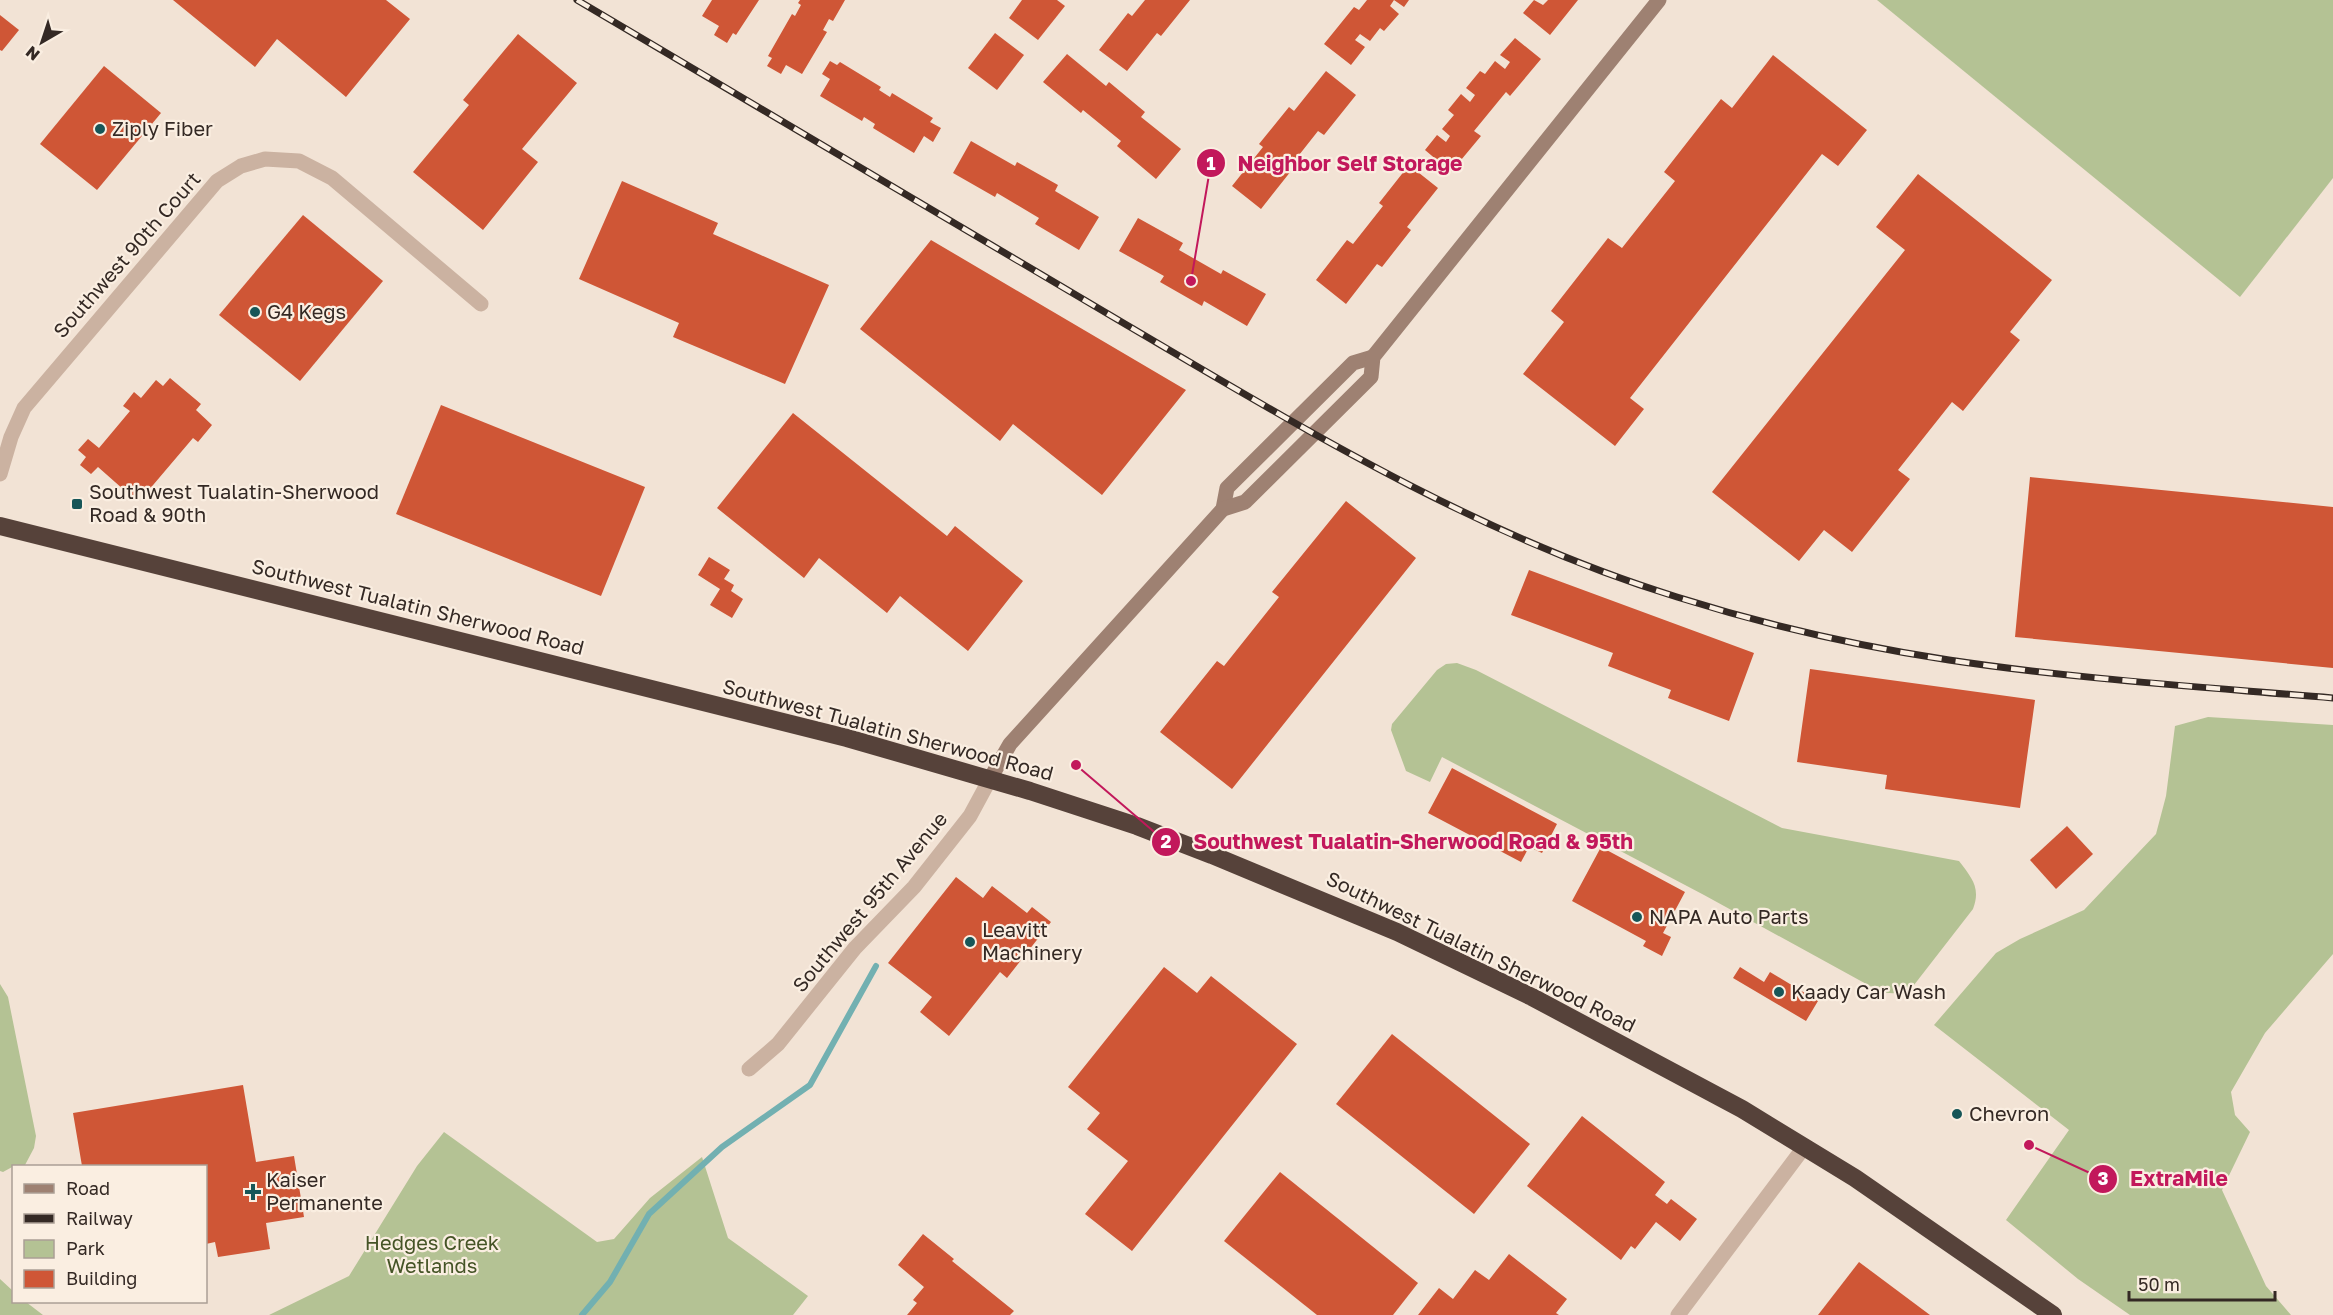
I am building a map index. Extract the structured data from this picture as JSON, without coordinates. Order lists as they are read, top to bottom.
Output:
{
  "streets": {
    "highway": ["Southwest Tualatin Sherwood Road"],
    "street": ["Southwest 90th Court", "Southwest 95th Avenue"]
  },
  "crossings": [
    ["Southwest Tualatin Sherwood Road", "Southwest 95th Avenue"]
  ],
  "parks": ["Hedges Creek Wetlands"],
  "places": {
    "other": [
      "Ziply Fiber",
      "Neighbor Self Storage",
      "G4 Kegs",
      "Southwest Tualatin-Sherwood Road & 95th",
      "NAPA Auto Parts",
      "Leavitt Machinery",
      "Kaady Car Wash",
      "Chevron",
      "ExtraMile"
    ],
    "transit": ["Southwest Tualatin-Sherwood Road & 90th"],
    "health": ["Kaiser Permanente"]
  },
  "legend": [
    "Road",
    "Railway",
    "Park",
    "Building"
  ],
  "scale_bar": "50 m",
  "north": "bottom left"
}
